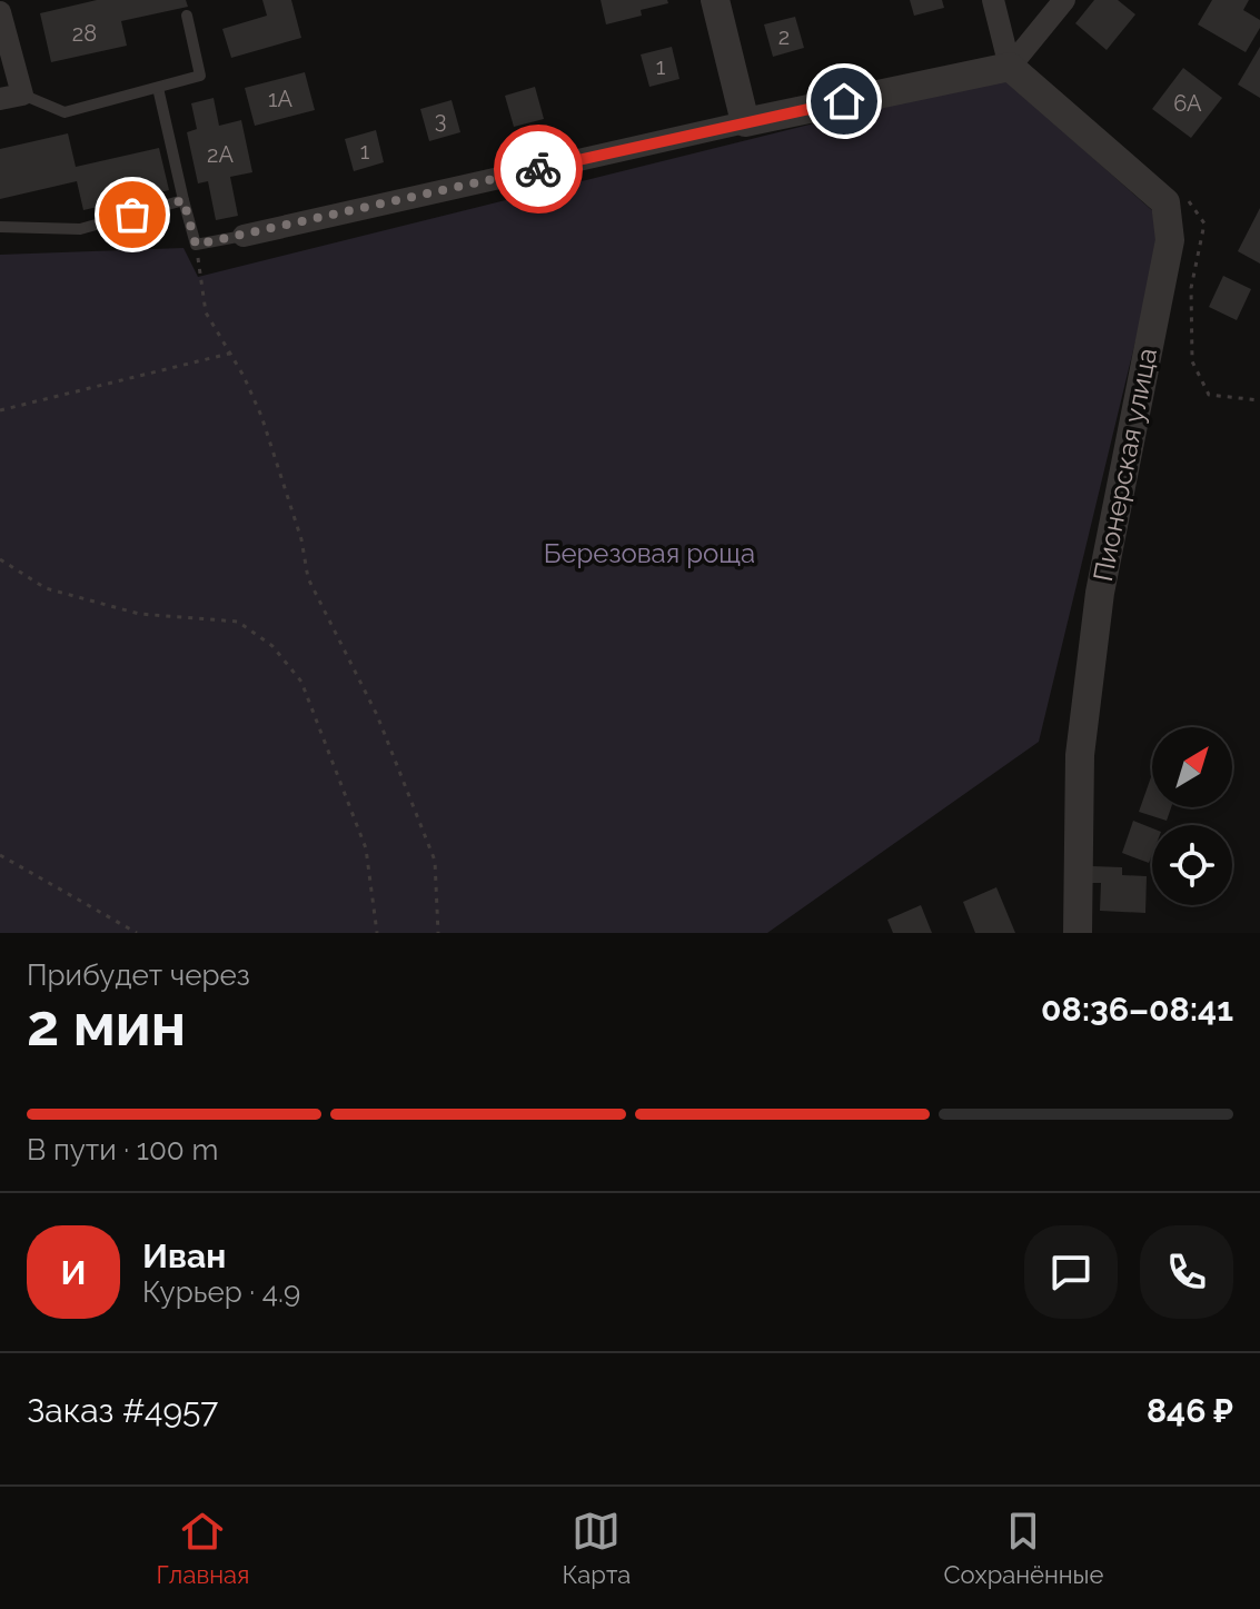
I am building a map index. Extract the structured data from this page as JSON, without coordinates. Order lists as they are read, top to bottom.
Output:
{
  "streets": {
    "street": ["Пионерская улица"]
  },
  "parks": ["Березовая роща"],
  "house_numbers": [
    "28",
    "2",
    "1",
    "1А",
    "6А",
    "3",
    "1",
    "2А"
  ],
  "north": "top right",
  "page": {
    "heading": ["2 мин", "Прибудет через", "08:36–08:41"],
    "panel": [
      "Иван",
      "Курьер · 4.9",
      "Заказ #4957",
      "846 ₽"
    ],
    "bar": "В пути · 100 m",
    "round": "И",
    "tabs": ["Главная", "Карта", "Сохранённые"]
  }
}
